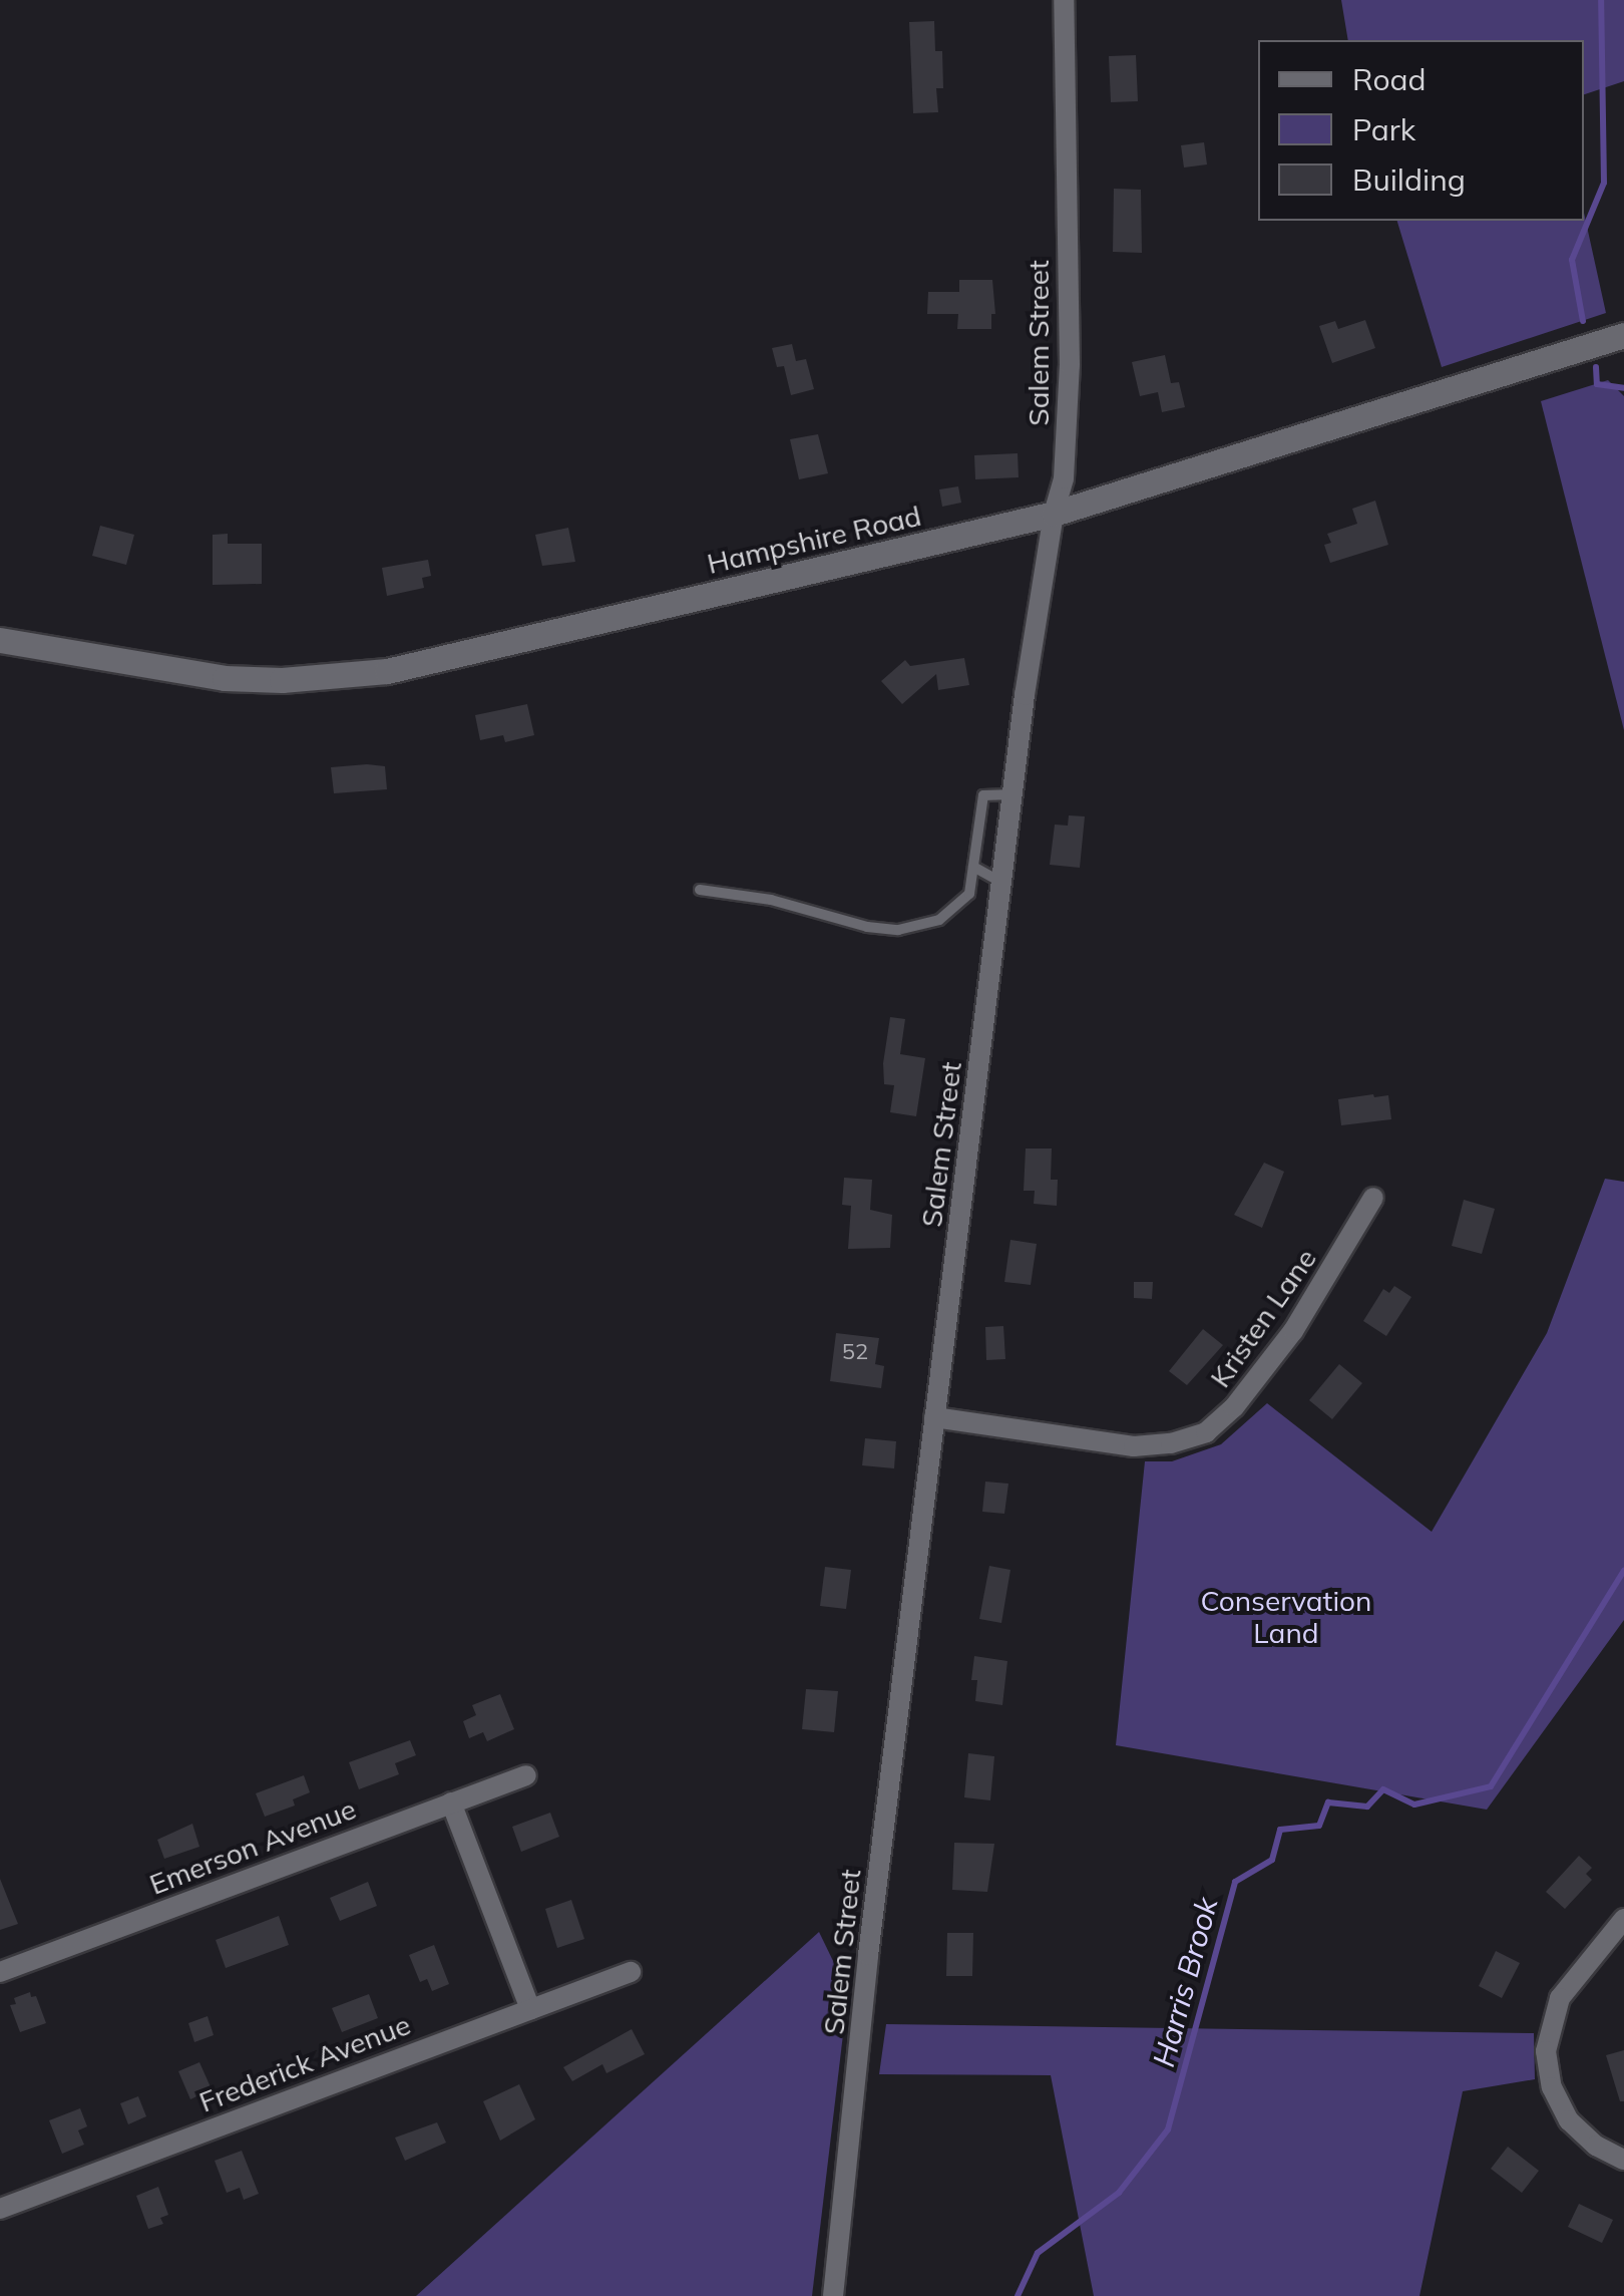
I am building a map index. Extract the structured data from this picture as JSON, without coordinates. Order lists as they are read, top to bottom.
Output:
{
  "streets": {
    "street": [
      "Salem Street",
      "Hampshire Road",
      "Kristen Lane",
      "Emerson Avenue",
      "Frederick Avenue"
    ]
  },
  "crossings": [
    ["Salem Street", "Hampshire Road"],
    ["Salem Street", "Kristen Lane"]
  ],
  "water": ["Harris Brook"],
  "parks": ["Conservation Land"],
  "house_numbers": ["52"],
  "legend": ["Road", "Park", "Building"]
}
